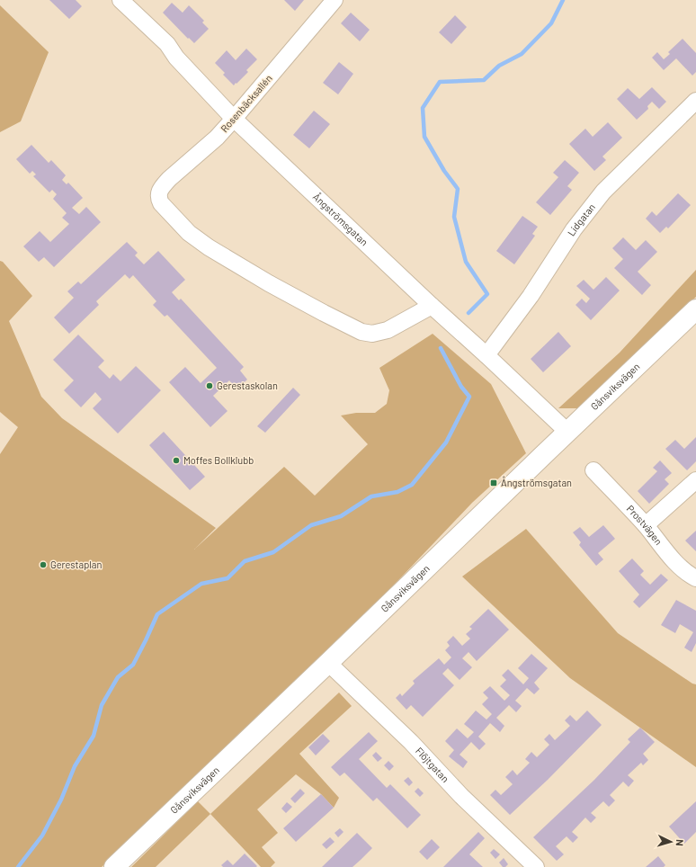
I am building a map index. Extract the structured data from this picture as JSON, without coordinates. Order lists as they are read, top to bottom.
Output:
{
  "streets": {
    "main road": ["Gånsviksvägen"],
    "street": [
      "Rosenbäcksallén",
      "Ångströmsgatan",
      "Lidgatan",
      "Prostvägen",
      "Flöjtgatan"
    ]
  },
  "crossings": [
    ["Rosenbäcksallén", "Ångströmsgatan"],
    ["Ångströmsgatan", "Lidgatan"],
    ["Ångströmsgatan", "Gånsviksvägen"],
    ["Gånsviksvägen", "Flöjtgatan"]
  ],
  "places": {
    "other": ["Gerestaskolan", "Moffes Bollklubb", "Gerestaplan"],
    "transit": ["Ångströmsgatan"]
  },
  "north": "right"
}
